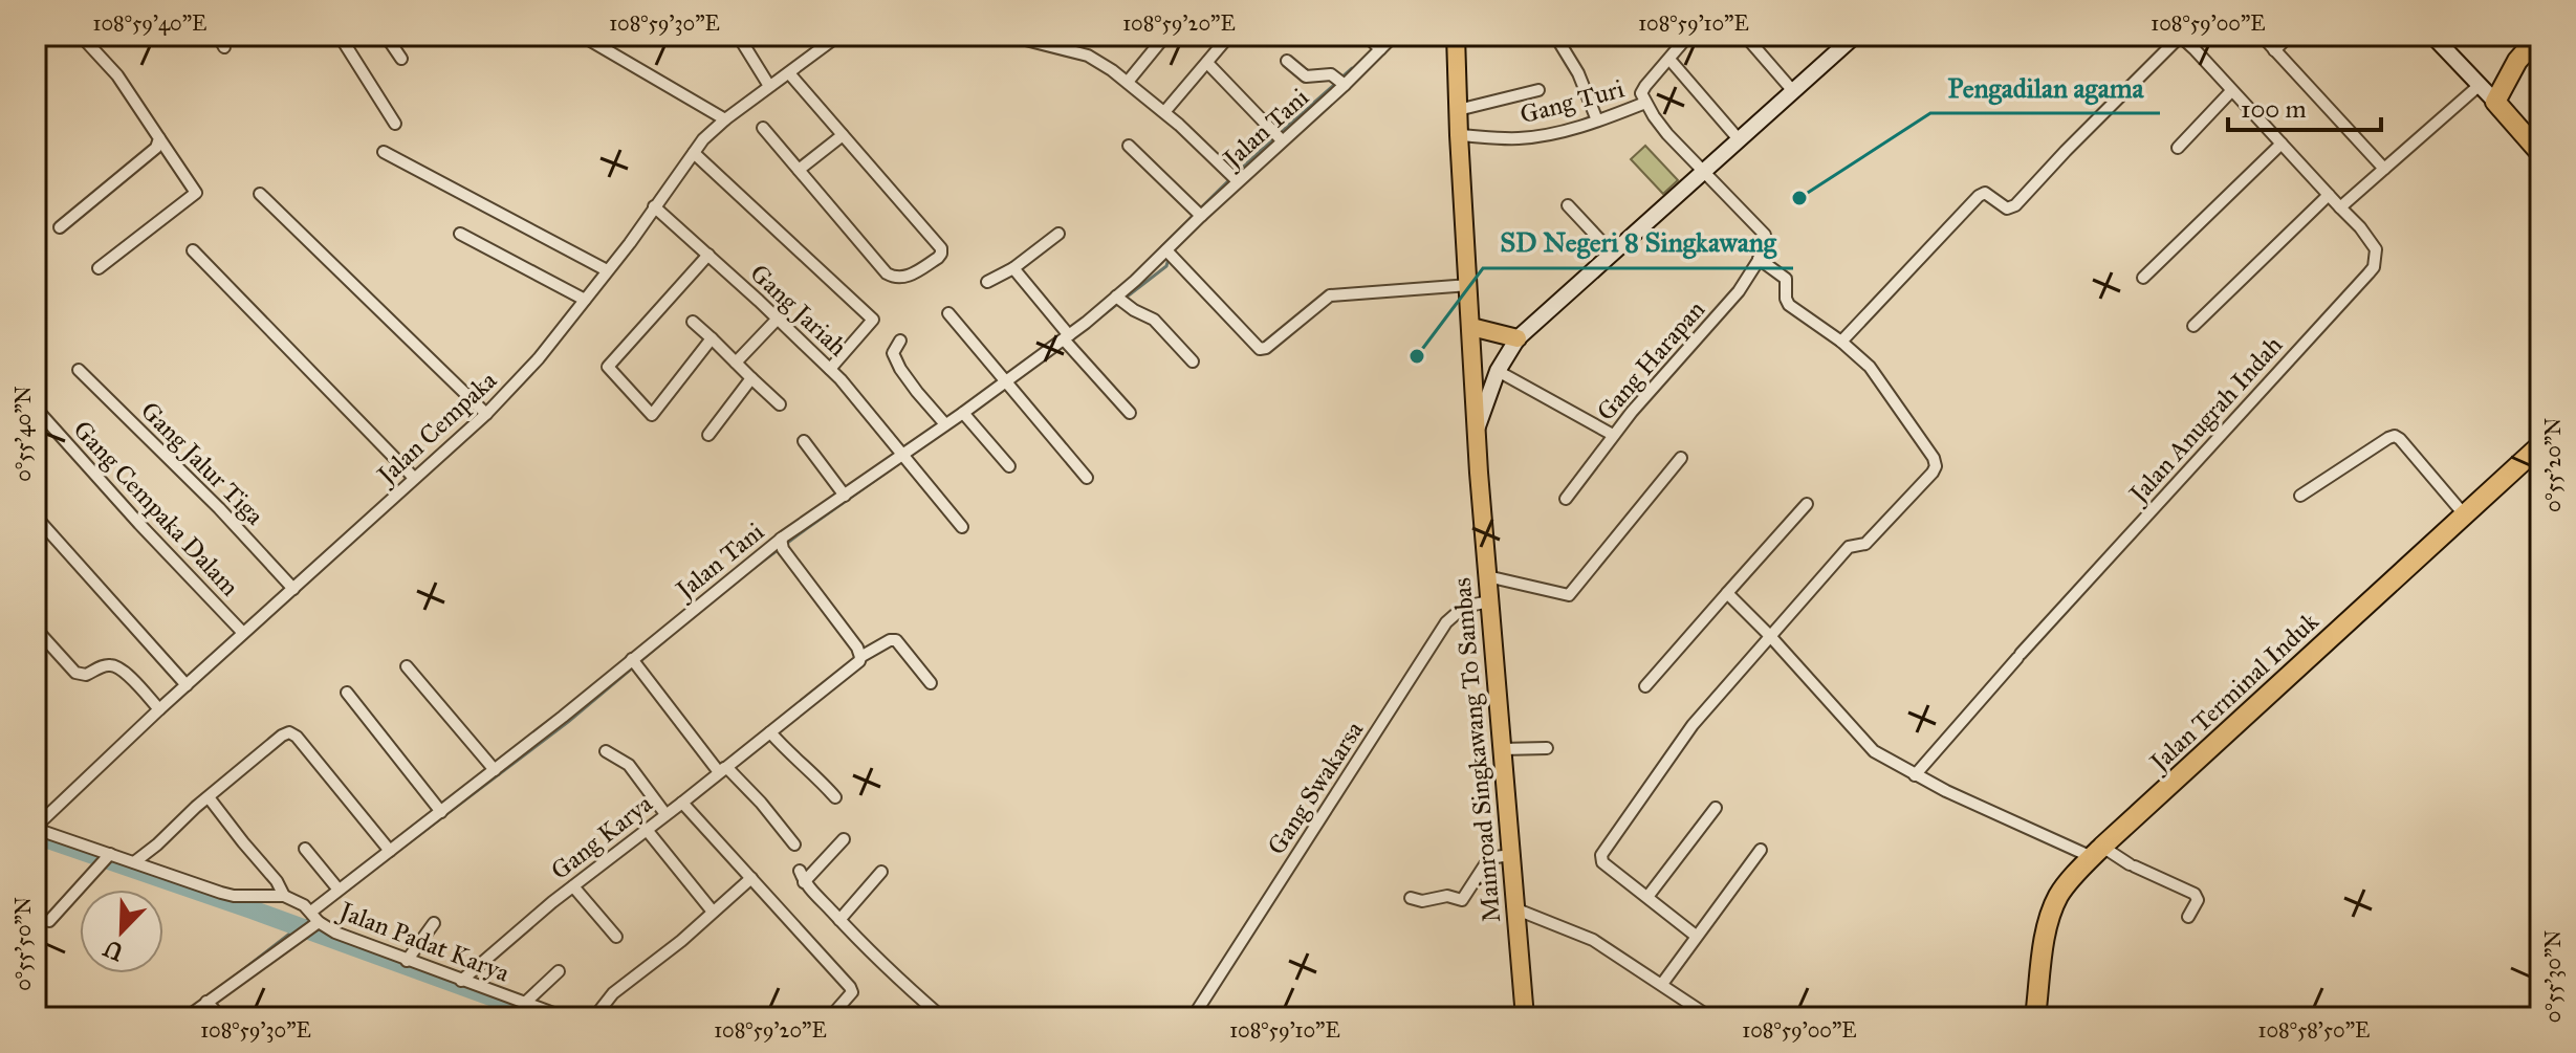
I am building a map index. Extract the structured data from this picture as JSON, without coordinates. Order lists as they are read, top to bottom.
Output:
{
  "streets": {
    "highway": ["Jalan Terminal Induk"],
    "main road": ["Mainroad Singkawang To Sambas"],
    "street": [
      "Gang Turi",
      "Jalan Tani",
      "Gang Jariah",
      "Gang Harapan",
      "Jalan Anugrah Indah",
      "Jalan Cempaka",
      "Gang Jalur Tiga",
      "Gang Cempaka Dalam",
      "Gang Swakarsa",
      "Gang Karya",
      "Jalan Padat Karya"
    ]
  },
  "crossings": [
    ["Jalan Tani", "Gang Jariah"],
    ["Jalan Tani", "Jalan Padat Karya"],
    ["Gang Jariah", "Jalan Cempaka"],
    ["Jalan Cempaka", "Gang Jalur Tiga"],
    ["Jalan Cempaka", "Gang Cempaka Dalam"],
    ["Jalan Cempaka", "Jalan Padat Karya"],
    ["Mainroad Singkawang To Sambas", "Gang Swakarsa"],
    ["Gang Karya", "Jalan Padat Karya"]
  ],
  "places": ["Pengadilan agama", "SD Negeri 8 Singkawang"],
  "scale_bar": "100 m",
  "north": "bottom left",
  "coordinates": [
    "108°59'40\"E",
    "108°59'30\"E",
    "108°59'20\"E",
    "108°59'10\"E",
    "108°59'00\"E",
    "0°55'40\"N",
    "0°55'20\"N",
    "0°55'50\"N",
    "0°55'30\"N",
    "108°58'50\"E"
  ]
}
